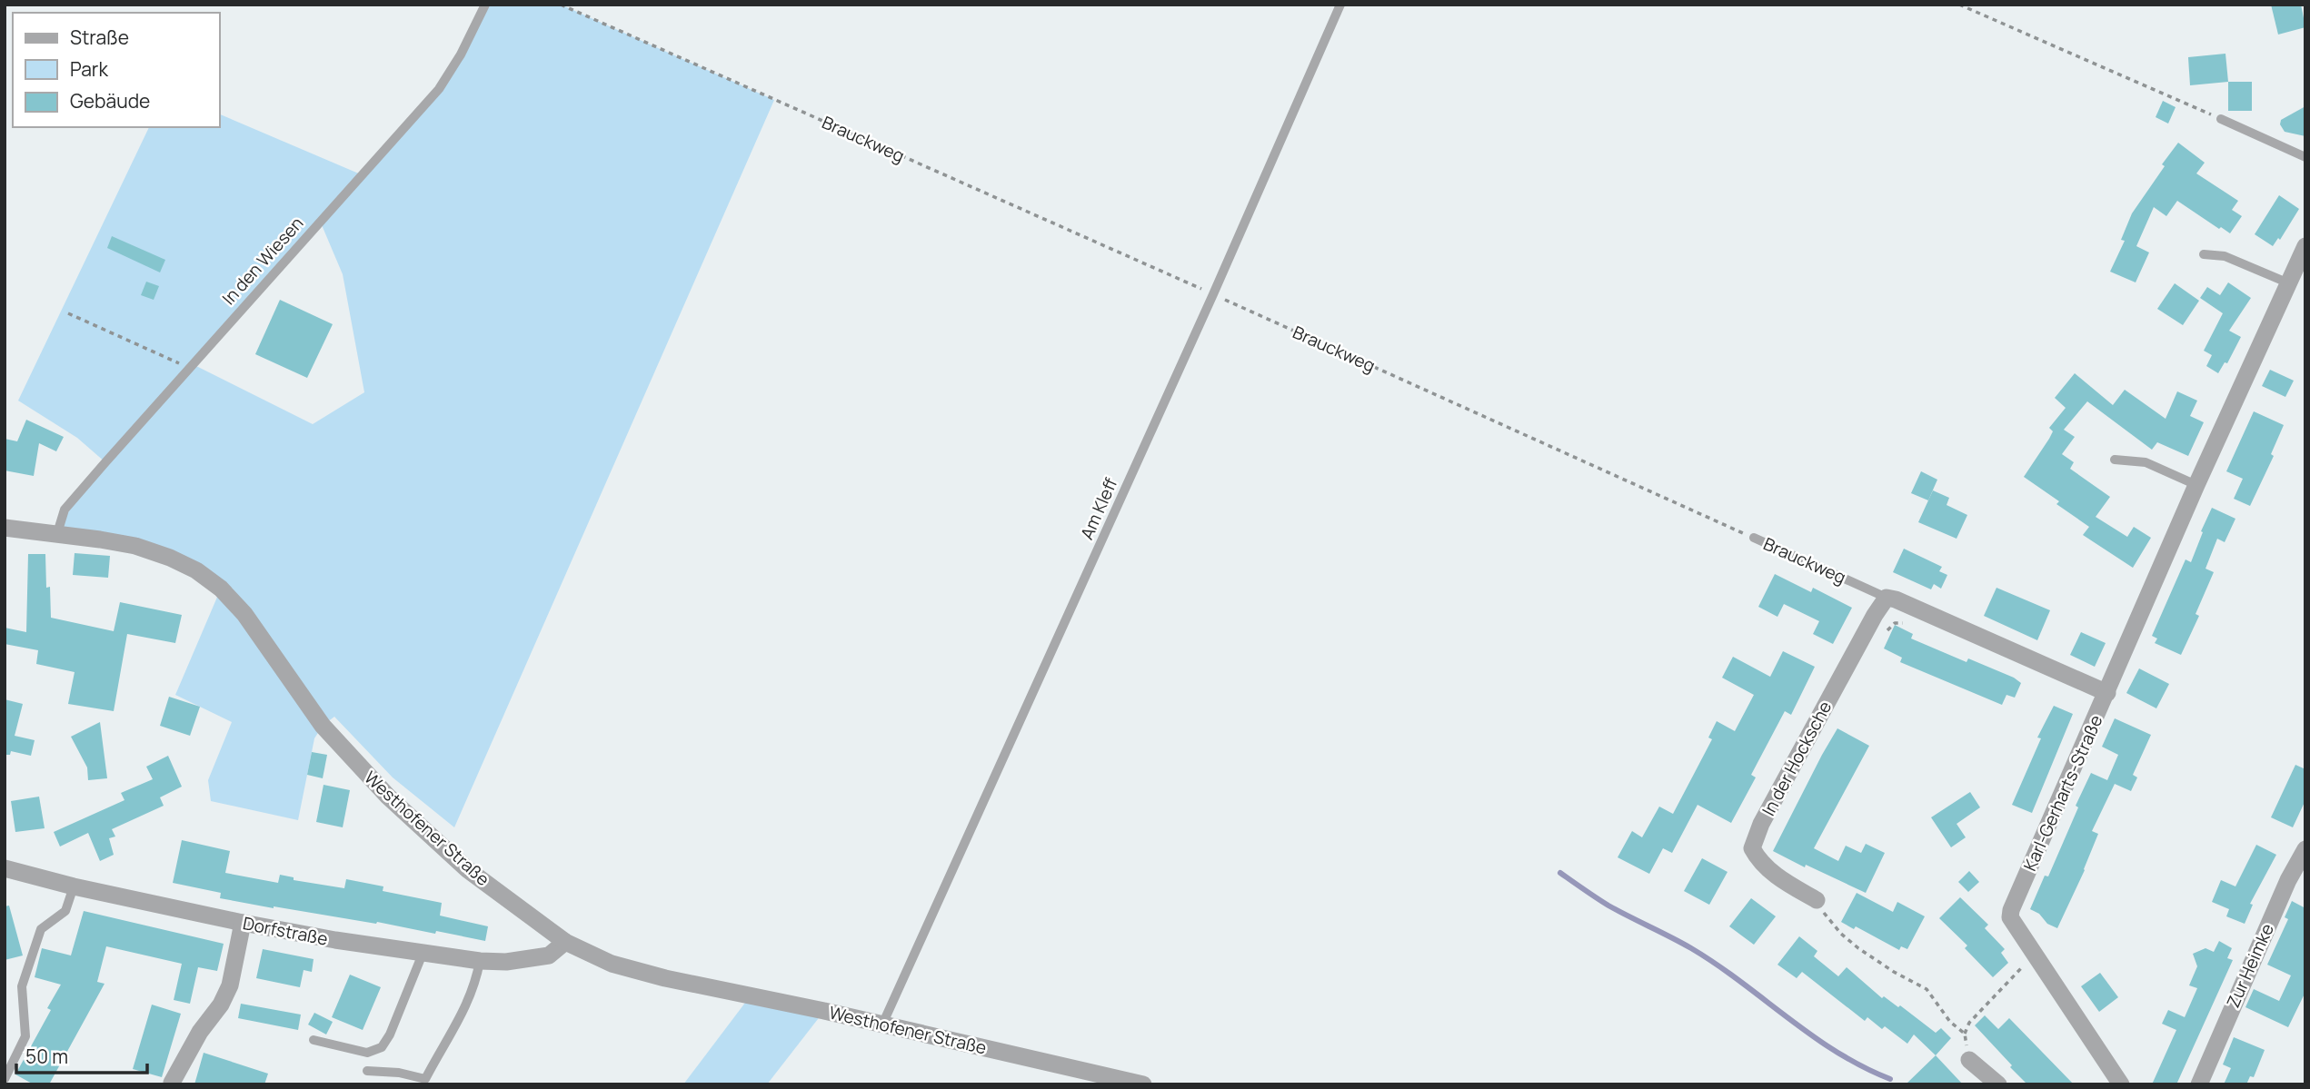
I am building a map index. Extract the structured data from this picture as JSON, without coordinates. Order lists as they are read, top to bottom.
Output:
{
  "streets": {
    "street": [
      "Brauckweg",
      "In der Hocksche",
      "Karl-Gerharts-Straße",
      "Westhofener Straße",
      "Dorfstraße",
      "Zur Heimke"
    ],
    "lane": ["In den Wiesen", "Am Kleff"]
  },
  "crossings": [
    ["Brauckweg", "Am Kleff"],
    ["Brauckweg", "In der Hocksche"],
    ["Brauckweg", "Karl-Gerharts-Straße"],
    ["In den Wiesen", "Westhofener Straße"],
    ["Am Kleff", "Westhofener Straße"],
    ["Westhofener Straße", "Dorfstraße"]
  ],
  "legend": ["Straße", "Park", "Gebäude"],
  "scale_bar": "50 m"
}
